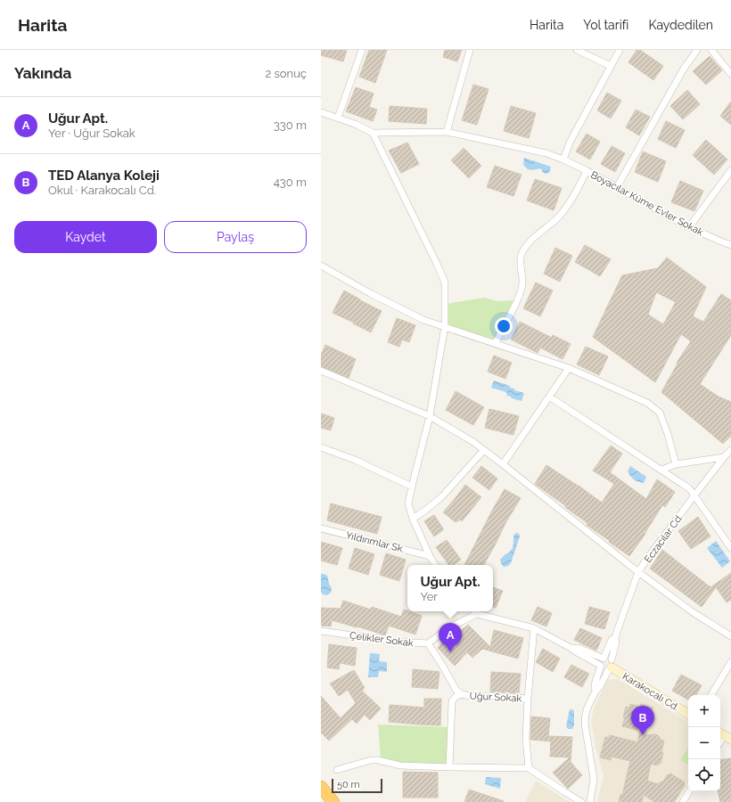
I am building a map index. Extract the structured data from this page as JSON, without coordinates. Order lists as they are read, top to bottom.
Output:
{
  "streets": {
    "street": [
      "Boyacılar Küme Evler Sokak",
      "Eczacılar Cd.",
      "Yıldırımlar Sk.",
      "Çelikler Sokak",
      "Karakocalı Cd.",
      "Uğur Sokak"
    ]
  },
  "crossings": [
    ["Çelikler Sokak", "Uğur Sokak"]
  ],
  "scale_bar": "50 m",
  "page": {
    "header": "Harita",
    "nav": ["Harita", "Yol tarifi", "Kaydedilen"],
    "heading": ["Yakında", "2 sonuç"],
    "list": [
      {
        "mark": "A",
        "name": "Uğur Apt.",
        "note": "Yer · Uğur Sokak",
        "value": "330 m"
      },
      {
        "mark": "B",
        "name": "TED Alanya Koleji",
        "note": "Okul · Karakocalı Cd.",
        "value": "430 m"
      }
    ],
    "buttons": ["Kaydet", "Paylaş"],
    "popup": ["Uğur Apt.", "Yer"],
    "pins": ["A", "B"],
    "map_buttons": ["+", "−"],
    "scale": "50 m"
  }
}
